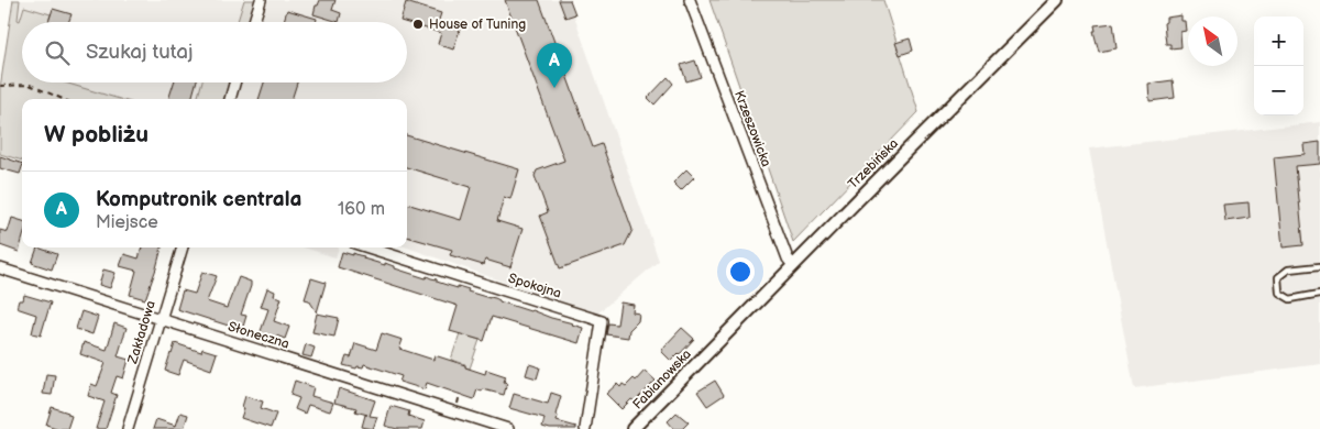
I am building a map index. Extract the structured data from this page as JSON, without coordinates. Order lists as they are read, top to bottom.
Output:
{
  "streets": {
    "street": [
      "Krzeszowicka",
      "Trzebińska",
      "Spokojna",
      "Zakładowa",
      "Słoneczna",
      "Fabianowska"
    ]
  },
  "crossings": [
    ["Krzeszowicka", "Trzebińska"],
    ["Trzebińska", "Fabianowska"],
    ["Zakładowa", "Słoneczna"]
  ],
  "places": ["House of Tuning"],
  "north": "top left",
  "page": {
    "map_buttons": ["+", "−"],
    "search": "Szukaj tutaj",
    "pins": "A",
    "heading": "W pobliżu",
    "list": [
      {
        "mark": "A",
        "name": "Komputronik centrala",
        "note": "Miejsce",
        "value": "160 m"
      }
    ]
  }
}
